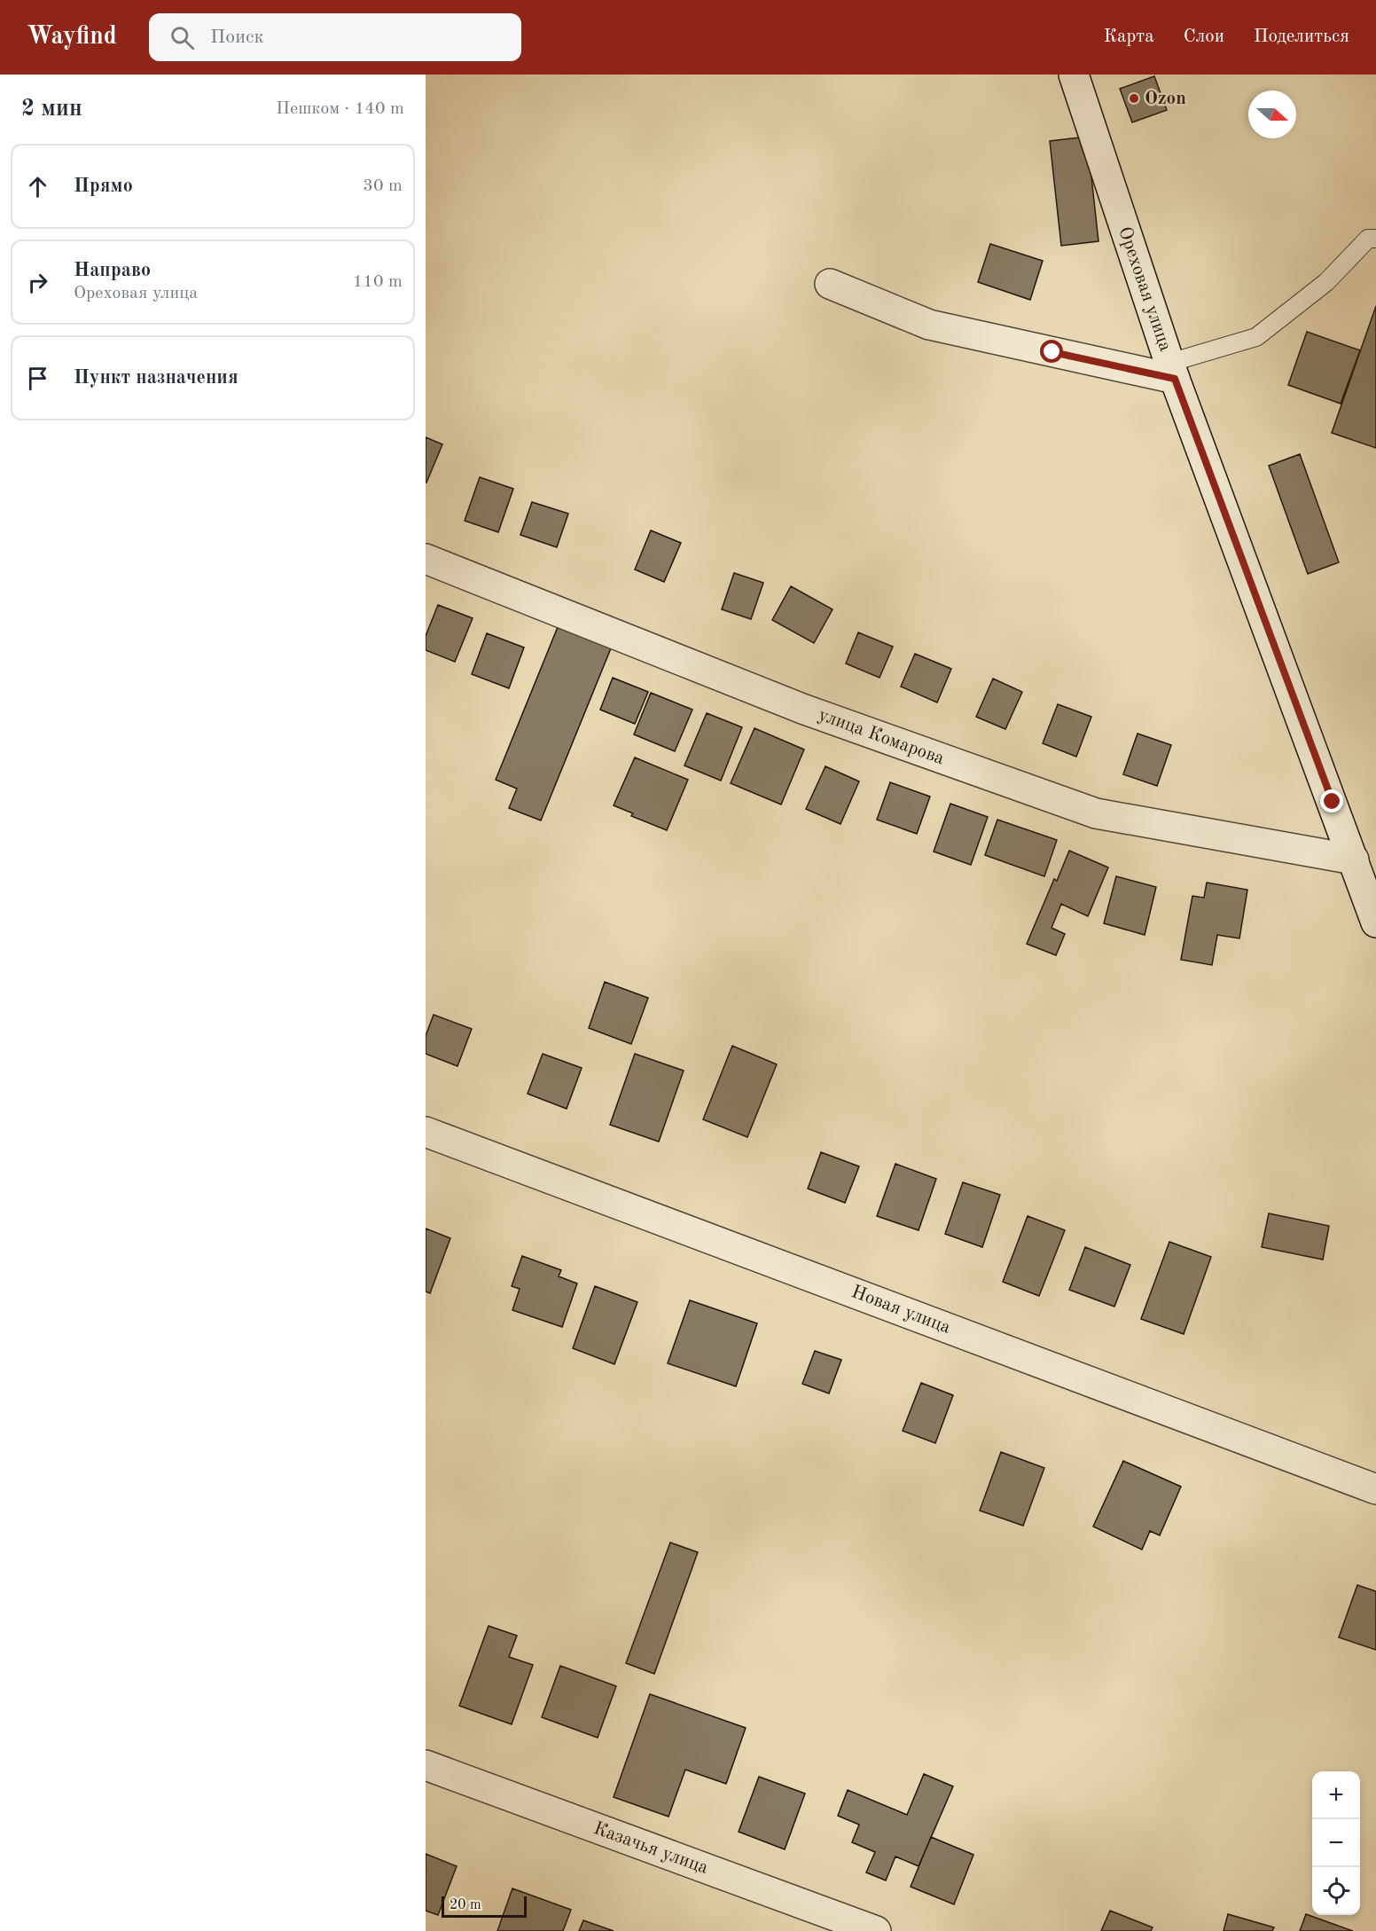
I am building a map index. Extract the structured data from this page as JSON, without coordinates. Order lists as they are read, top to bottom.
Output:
{
  "streets": {
    "street": [
      "Ореховая улица",
      "улица Комарова",
      "Новая улица",
      "Казачья улица"
    ]
  },
  "crossings": [
    ["Ореховая улица", "улица Комарова"]
  ],
  "places": ["Ozon"],
  "scale_bar": "20 m",
  "north": "right",
  "page": {
    "header": "Wayfind",
    "search": "Поиск",
    "nav": ["Карта", "Слои", "Поделиться"],
    "heading": ["2 мин", "Пешком · 140 m"],
    "list": [
      ["Прямо", "30 m"],
      ["Направо", "Ореховая улица", "110 m"],
      "Пункт назначения"
    ],
    "map_buttons": ["+", "−"],
    "scale": "20 m"
  }
}
